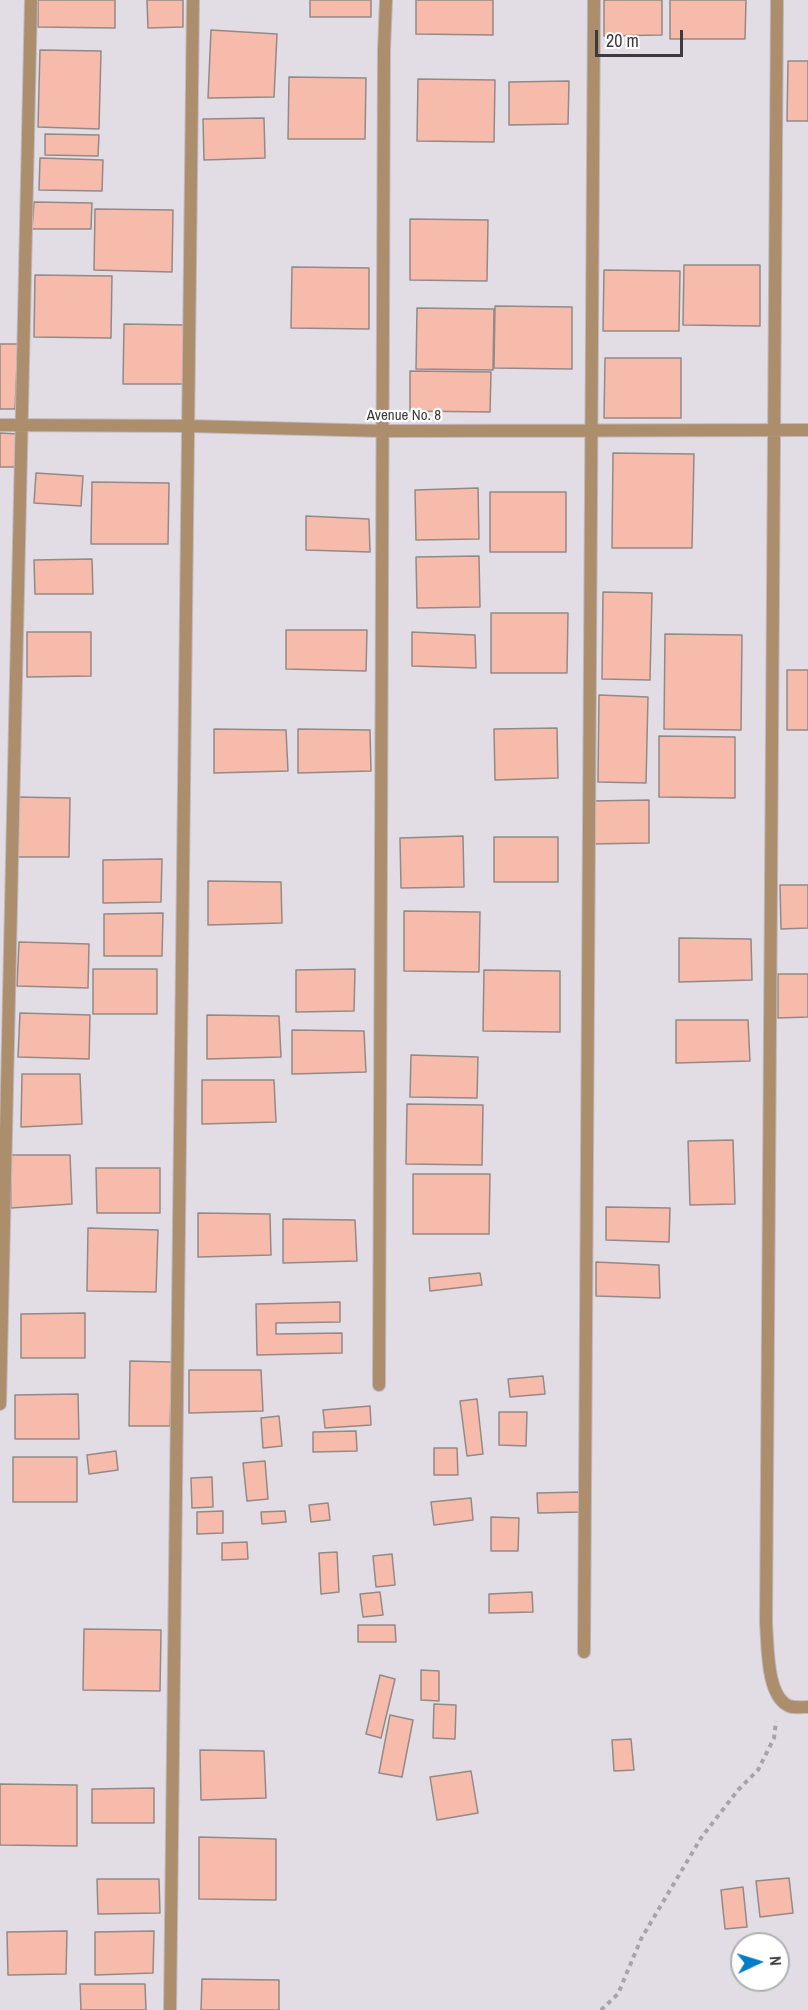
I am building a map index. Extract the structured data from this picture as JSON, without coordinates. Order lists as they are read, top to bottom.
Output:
{
  "streets": {
    "street": ["Avenue No. 8"]
  },
  "scale_bar": "20 m",
  "north": "right"
}
